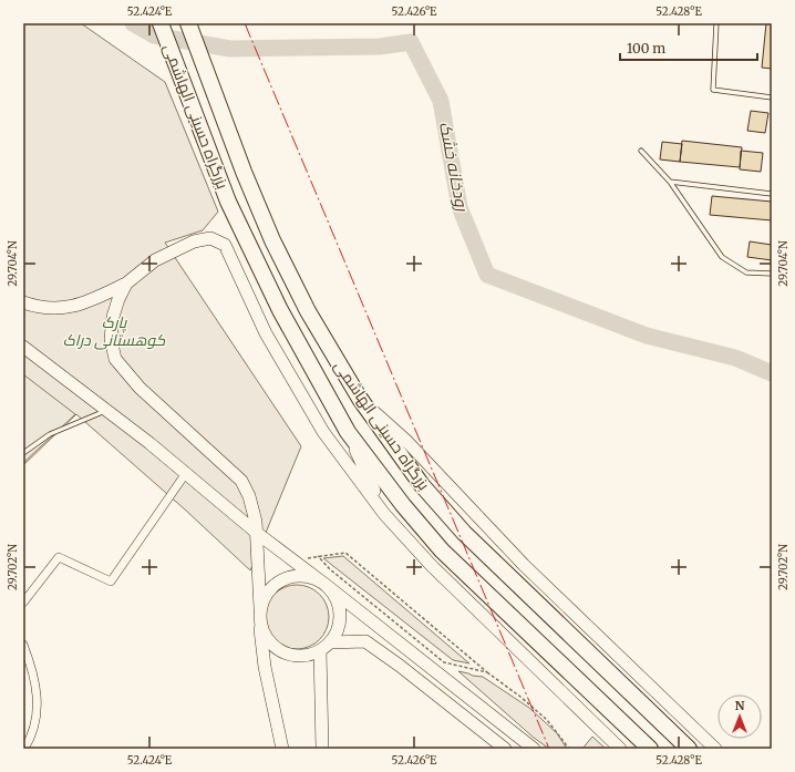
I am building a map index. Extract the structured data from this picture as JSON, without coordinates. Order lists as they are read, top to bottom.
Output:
{
  "streets": {
    "highway": ["بزرگراه حسینی الهاشمی"]
  },
  "water": ["رودخانه خشک"],
  "parks": ["پارک کوهستانی دراک"],
  "scale_bar": "100 m",
  "north": "top",
  "coordinates": [
    "52.424°E",
    "52.426°E",
    "52.428°E",
    "29.704°N",
    "29.702°N"
  ]
}
